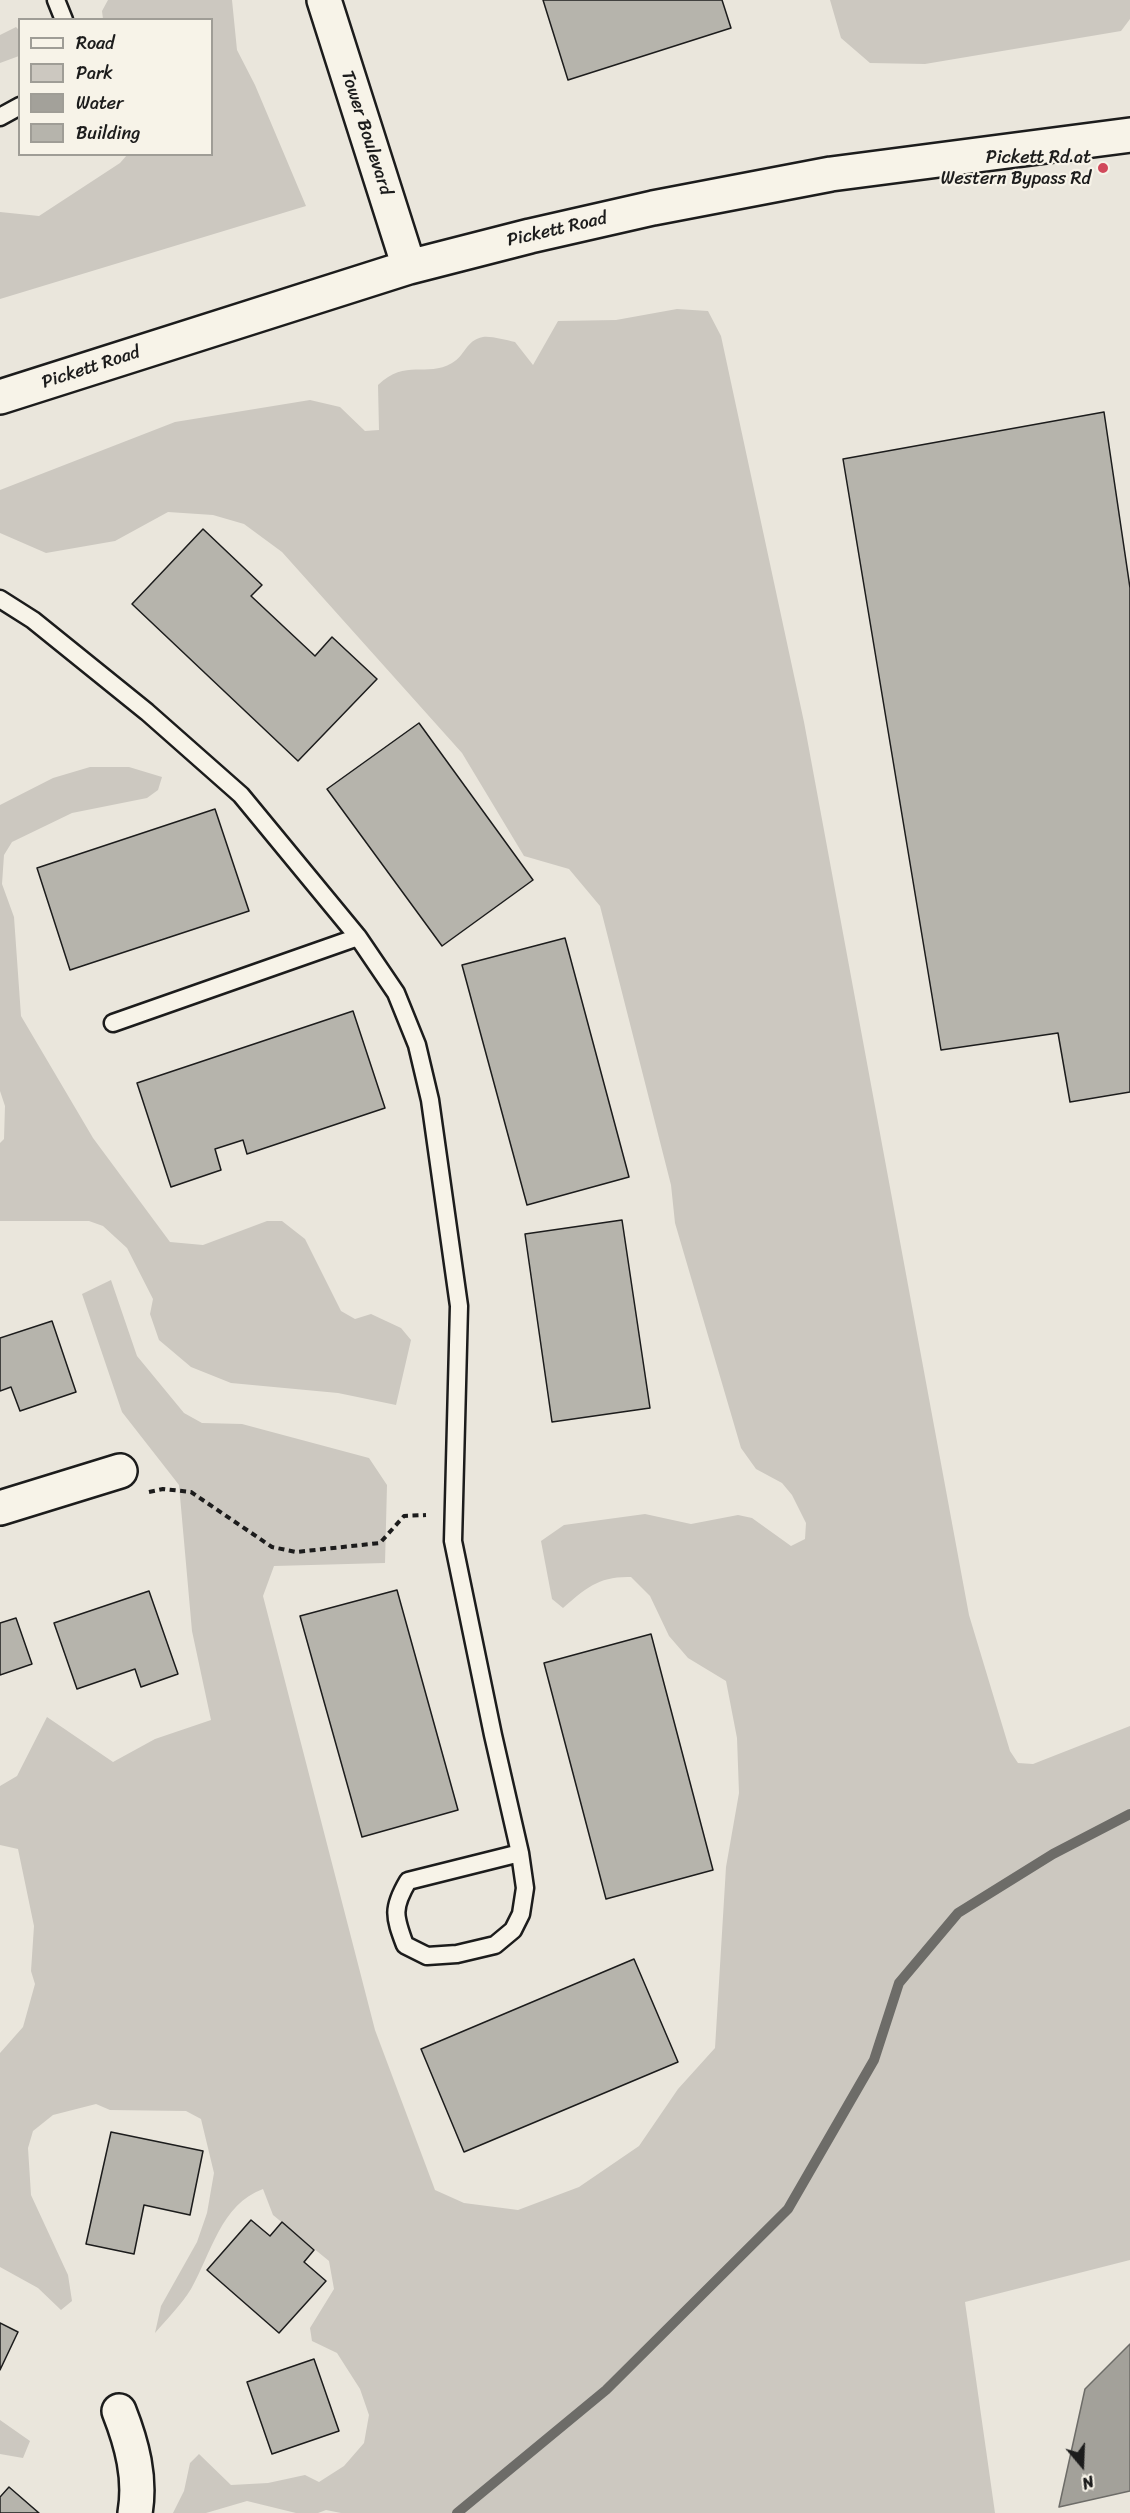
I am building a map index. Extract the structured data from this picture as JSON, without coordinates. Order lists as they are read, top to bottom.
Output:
{
  "streets": {
    "street": ["Tower Boulevard", "Pickett Road"]
  },
  "crossings": [
    ["Tower Boulevard", "Pickett Road"]
  ],
  "places": ["Pickett Rd at Western Bypass Rd"],
  "legend": [
    "Road",
    "Park",
    "Water",
    "Building"
  ],
  "north": "bottom"
}
